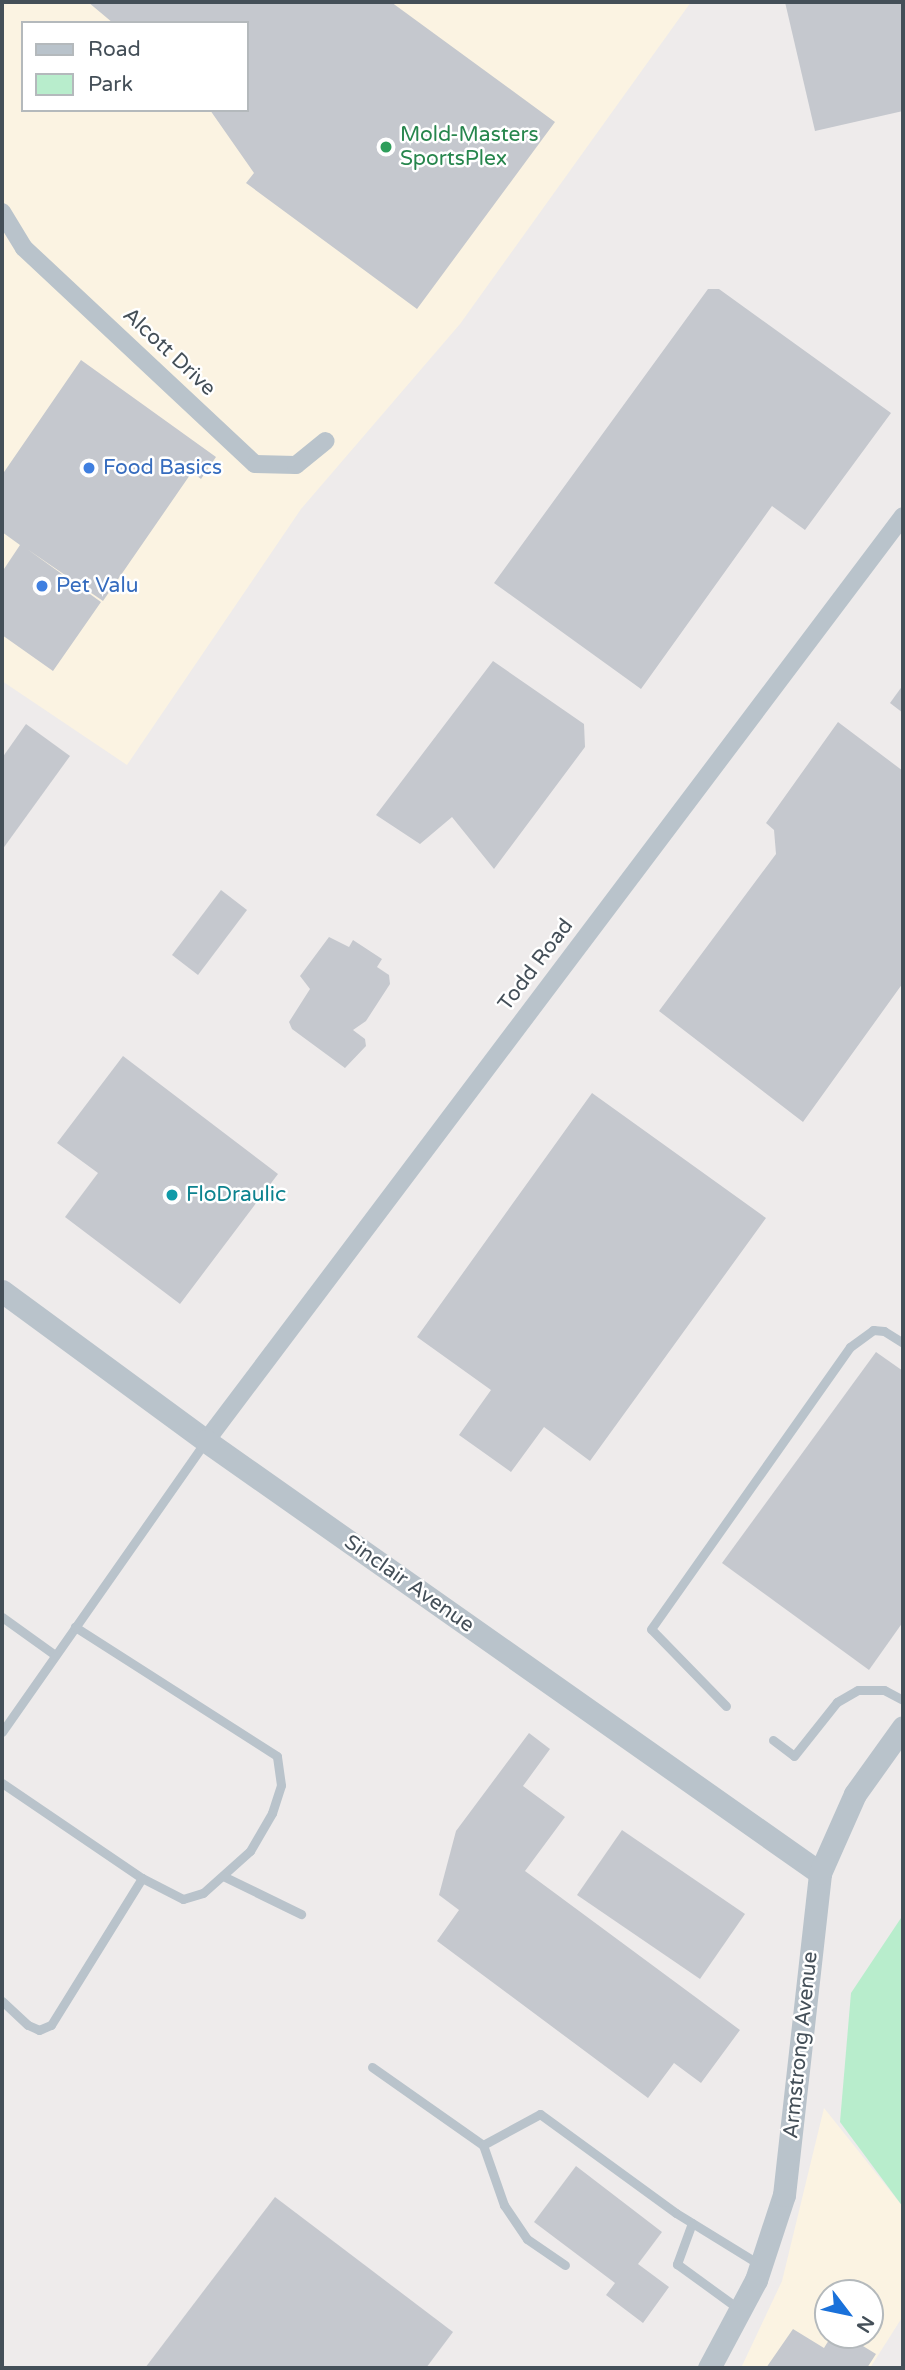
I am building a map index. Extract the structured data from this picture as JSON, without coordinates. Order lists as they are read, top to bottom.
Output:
{
  "streets": {
    "street": [
      "Alcott Drive",
      "Todd Road",
      "Sinclair Avenue",
      "Armstrong Avenue"
    ]
  },
  "crossings": [
    ["Todd Road", "Sinclair Avenue"],
    ["Sinclair Avenue", "Armstrong Avenue"]
  ],
  "places": [
    "Mold-Masters SportsPlex",
    "Food Basics",
    "Pet Valu",
    "FloDraulic"
  ],
  "legend": ["Road", "Park"],
  "north": "bottom right"
}
